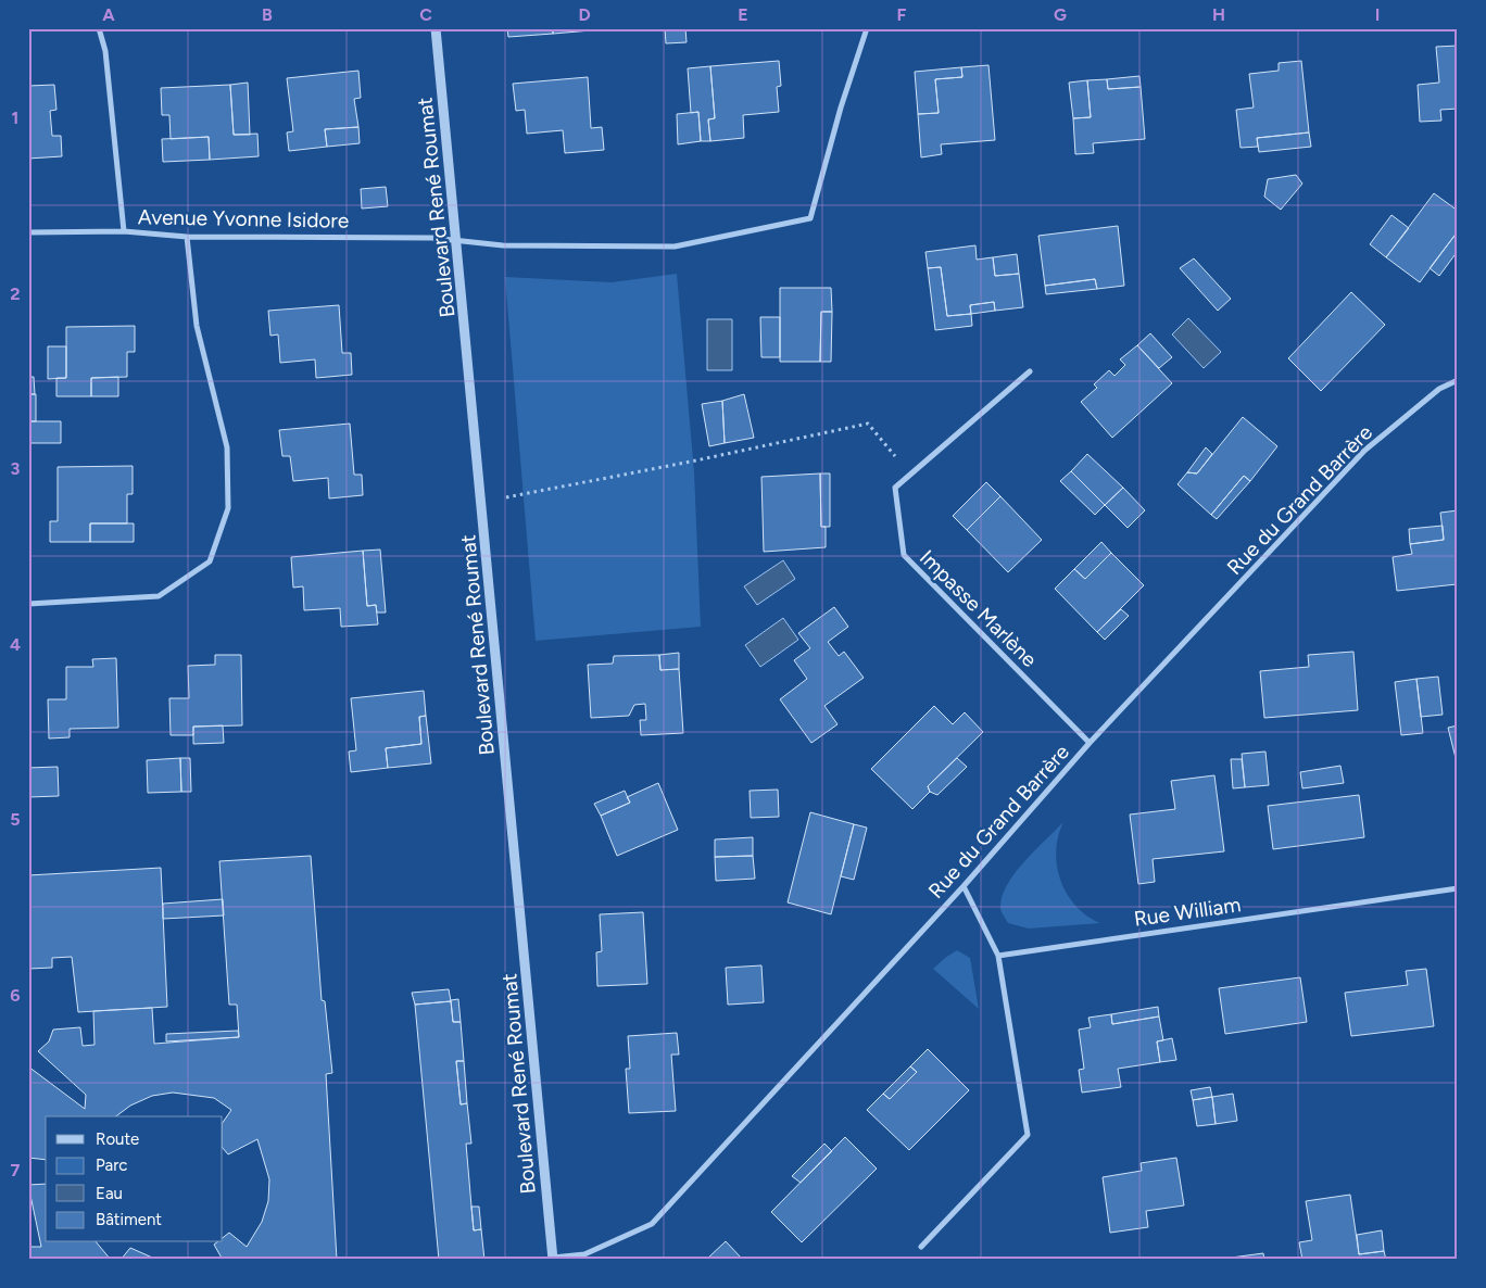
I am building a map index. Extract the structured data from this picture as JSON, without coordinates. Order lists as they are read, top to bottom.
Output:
{
  "streets": {
    "street": [
      "Boulevard René Roumat",
      "Avenue Yvonne Isidore",
      "Rue du Grand Barrère",
      "Impasse Marlène",
      "Rue William"
    ]
  },
  "crossings": [
    ["Boulevard René Roumat", "Avenue Yvonne Isidore"],
    ["Boulevard René Roumat", "Rue du Grand Barrère"],
    ["Rue du Grand Barrère", "Impasse Marlène"]
  ],
  "legend": [
    "Route",
    "Parc",
    "Eau",
    "Bâtiment"
  ],
  "grid": {
    "columns": [
      "A",
      "B",
      "C",
      "D",
      "E",
      "F",
      "G",
      "H",
      "I"
    ],
    "rows": [
      "1",
      "2",
      "3",
      "4",
      "5",
      "6",
      "7"
    ]
  }
}
